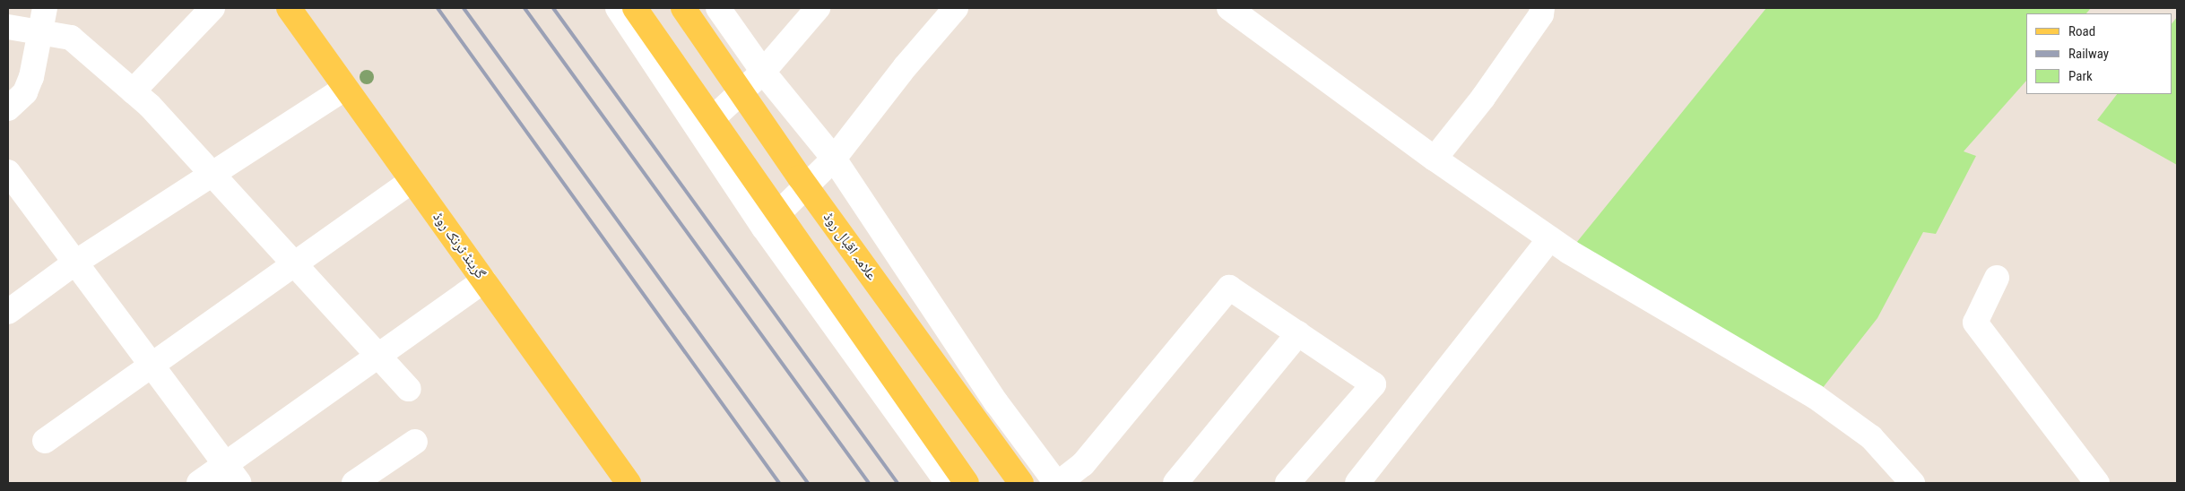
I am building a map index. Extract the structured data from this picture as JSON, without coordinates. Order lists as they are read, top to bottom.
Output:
{
  "streets": {
    "main road": ["گرینڈ ٹرنک روڈ", "علامہ اقبال روڈ"]
  },
  "legend": ["Road", "Railway", "Park"]
}
